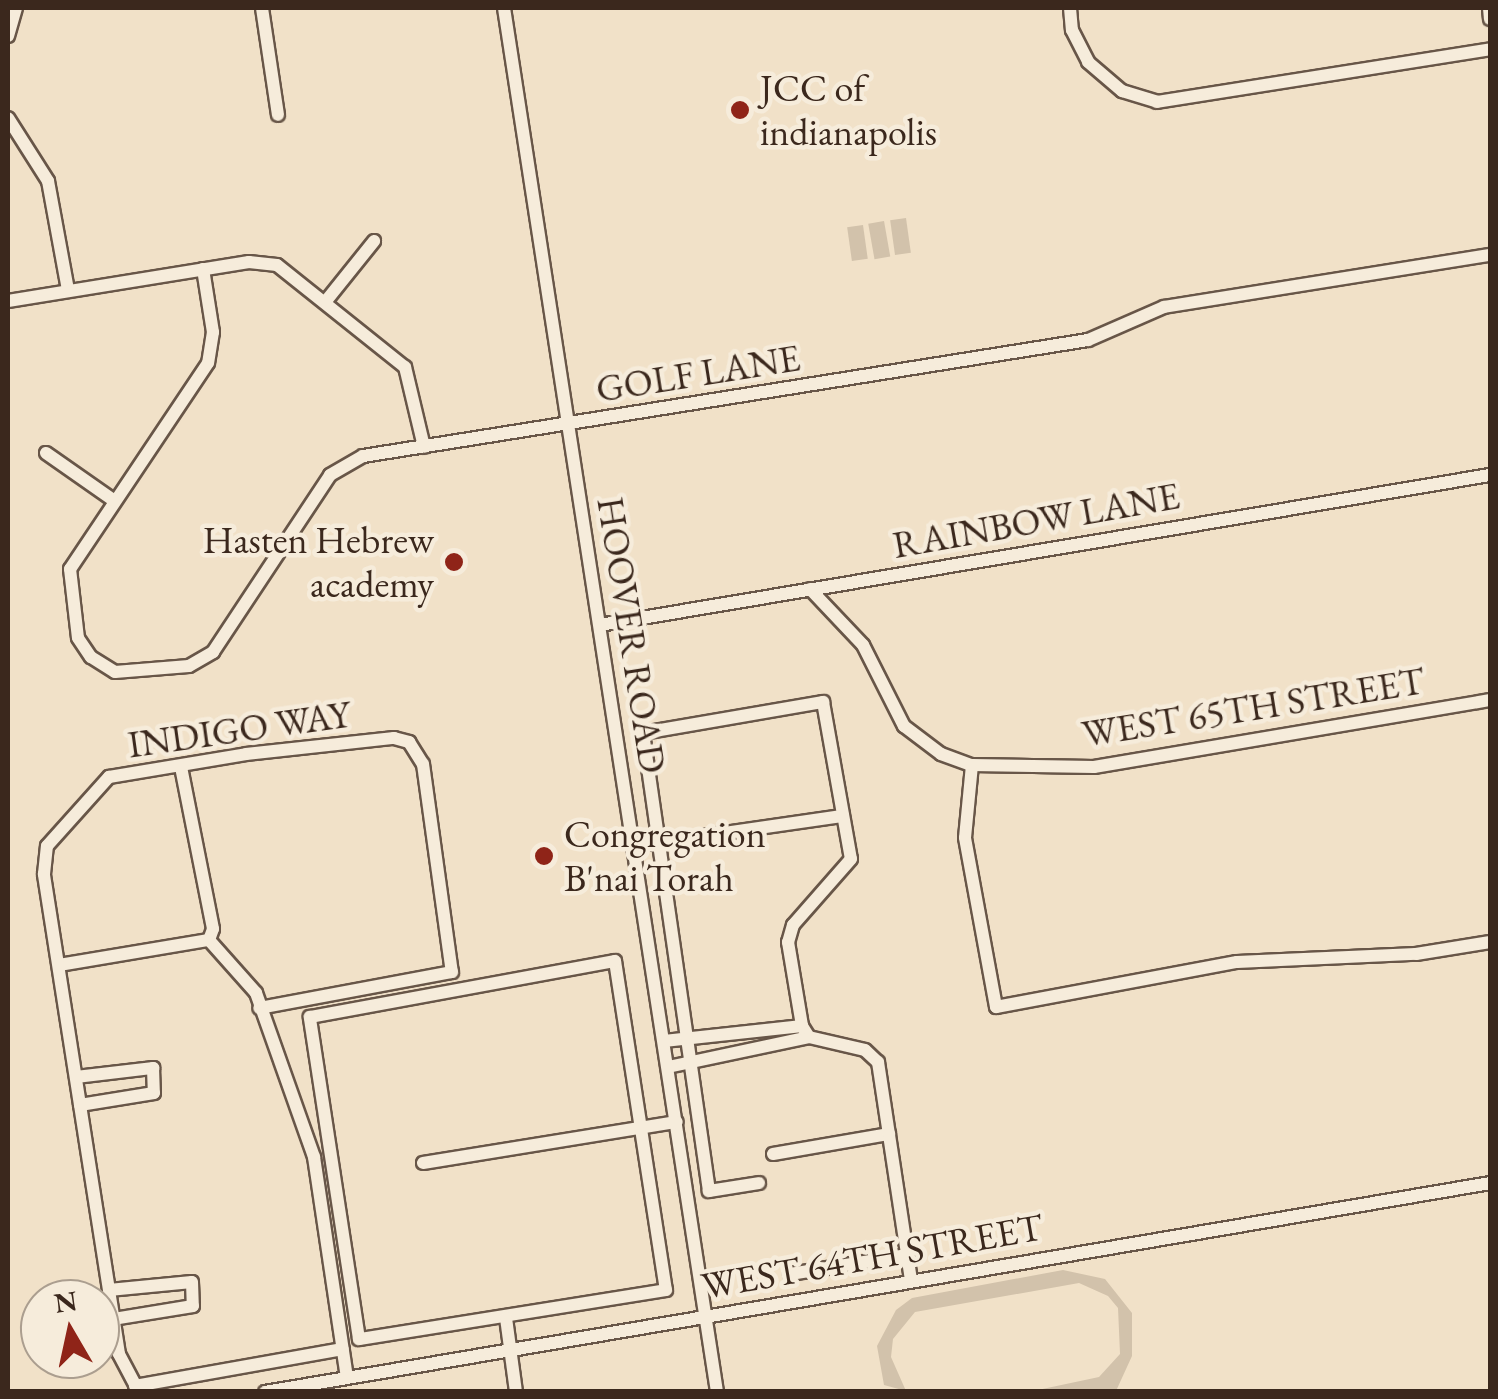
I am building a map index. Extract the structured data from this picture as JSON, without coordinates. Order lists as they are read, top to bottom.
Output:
{
  "streets": {
    "street": [
      "GOLF LANE",
      "RAINBOW LANE",
      "HOOVER ROAD",
      "WEST 65TH STREET",
      "INDIGO WAY",
      "WEST 64TH STREET"
    ]
  },
  "crossings": [
    ["GOLF LANE", "HOOVER ROAD"],
    ["RAINBOW LANE", "HOOVER ROAD"],
    ["RAINBOW LANE", "WEST 65TH STREET"],
    ["HOOVER ROAD", "WEST 64TH STREET"]
  ],
  "places": ["JCC of indianapolis", "Hasten Hebrew academy", "Congregation B'nai Torah"],
  "north": "top"
}
